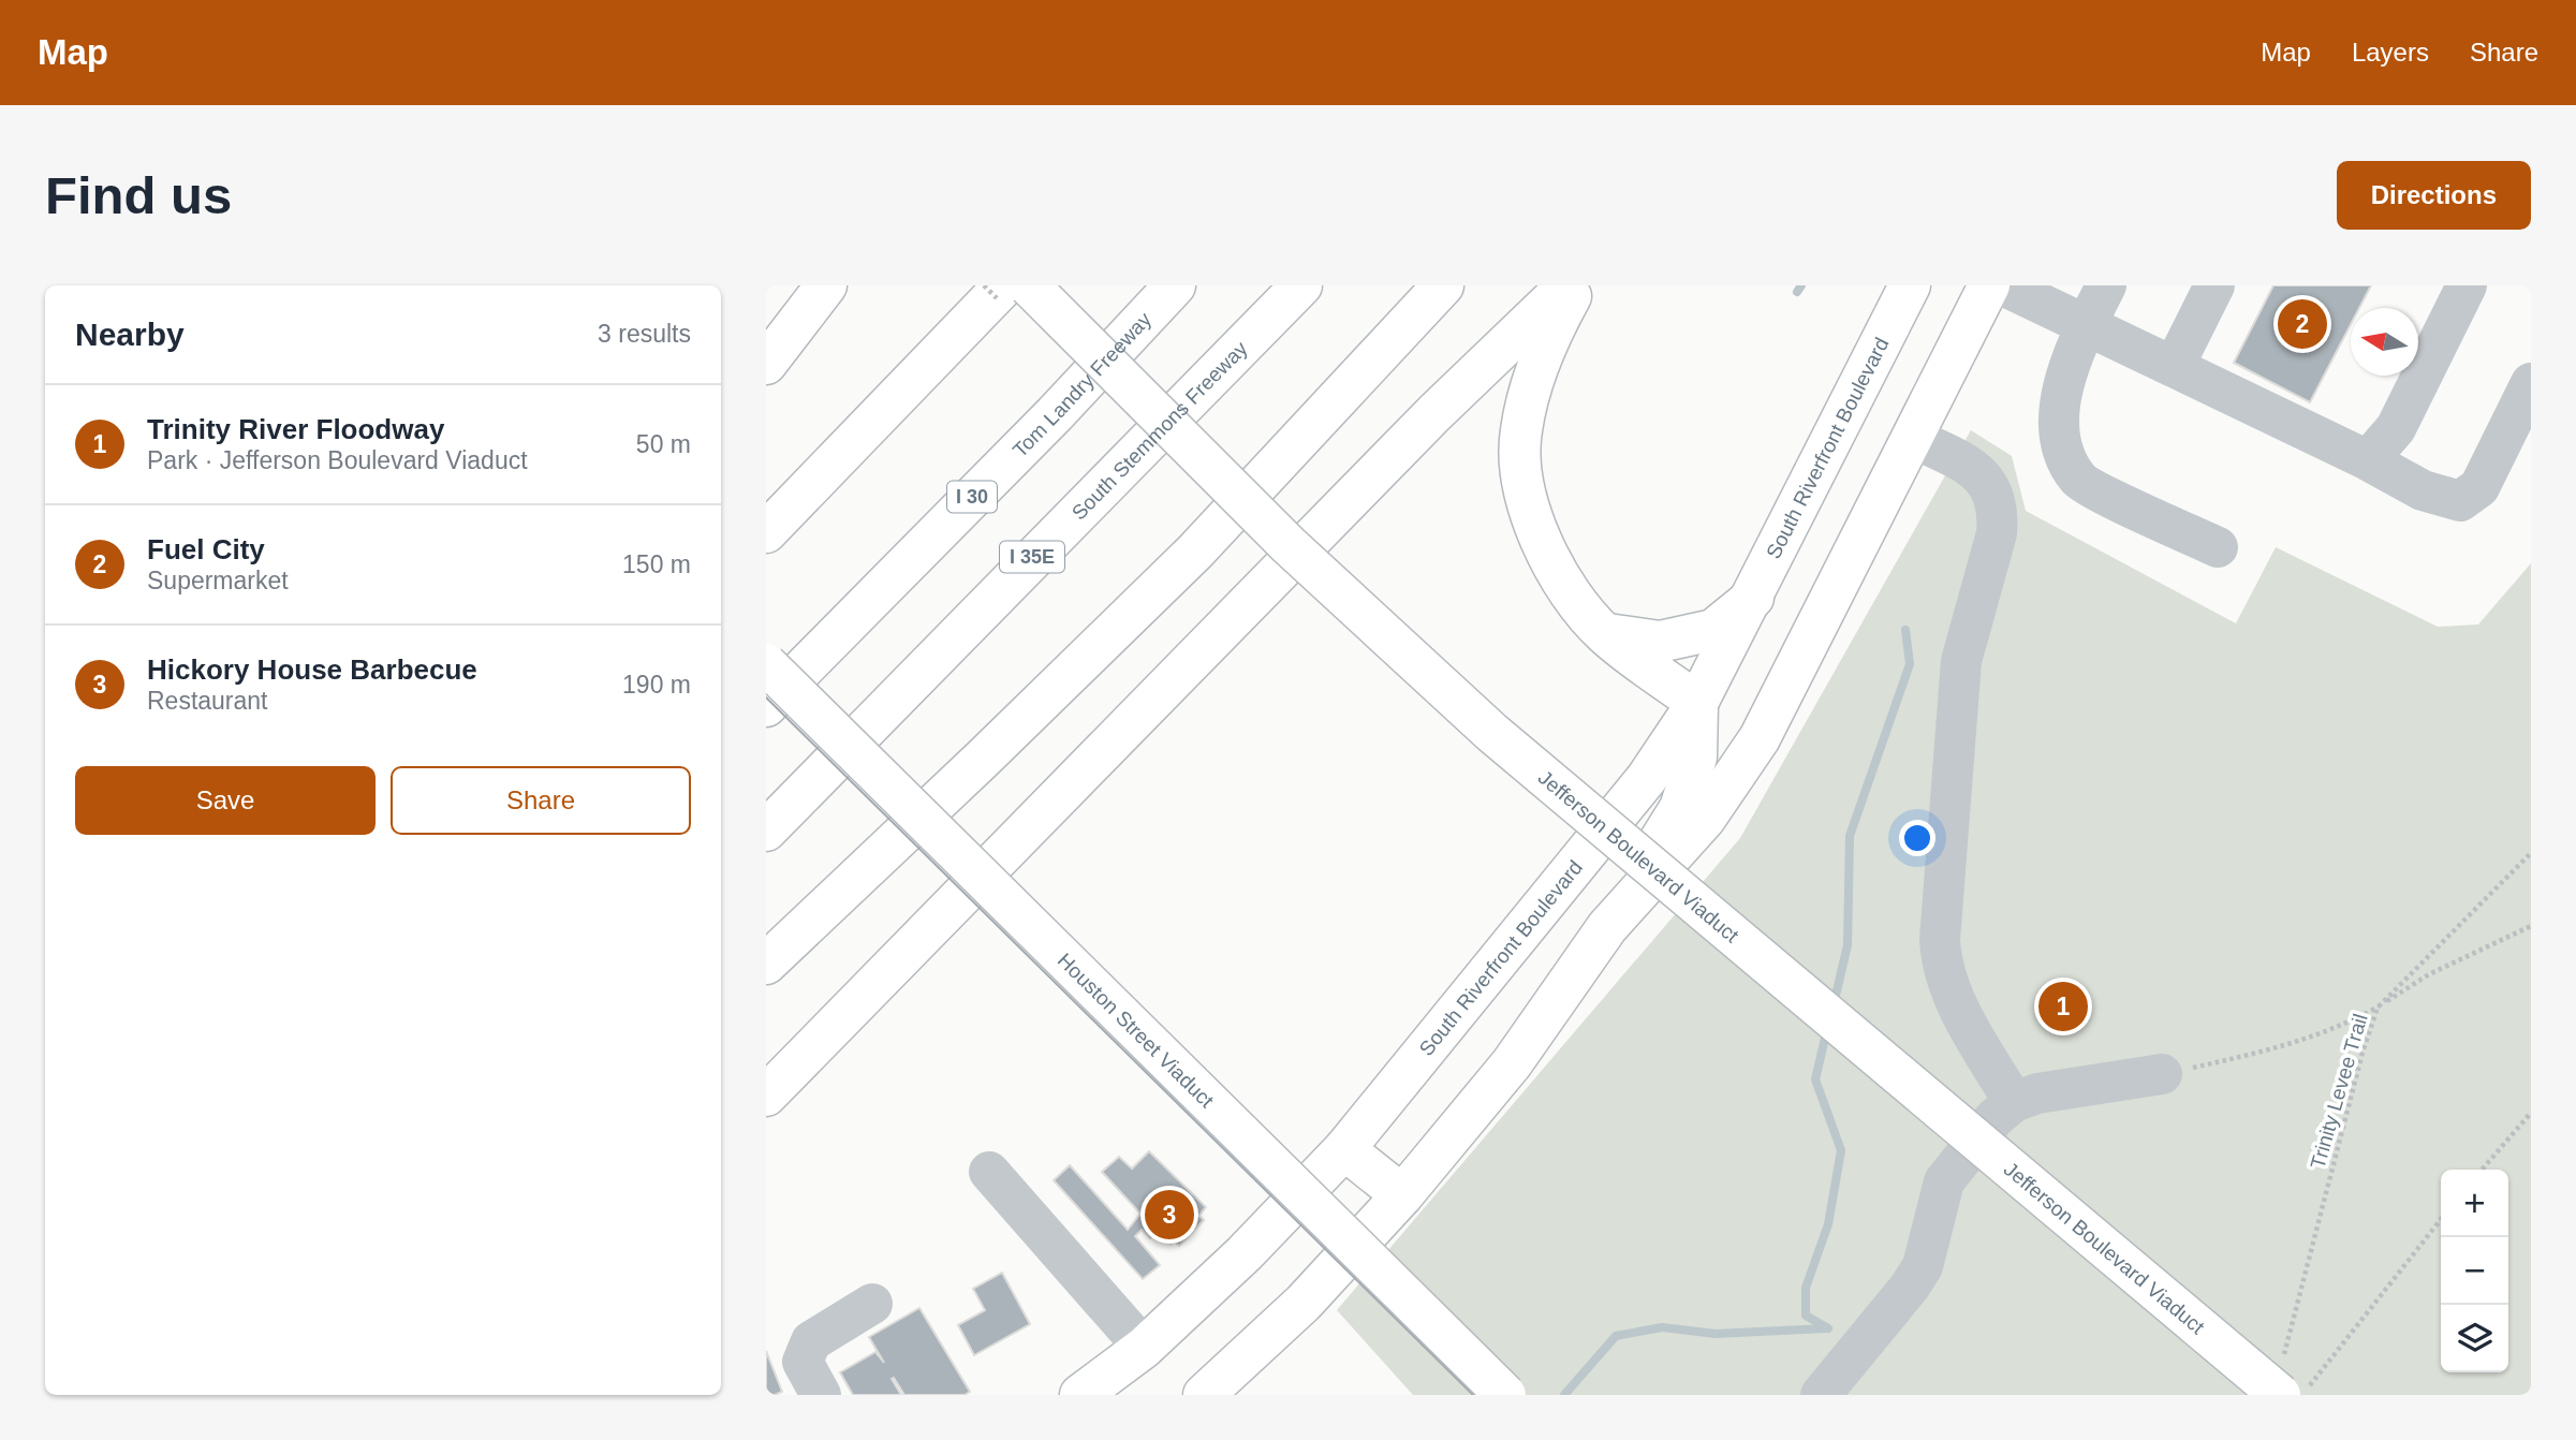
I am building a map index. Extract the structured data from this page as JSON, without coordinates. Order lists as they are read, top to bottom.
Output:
{
  "streets": {
    "main road": [
      "Tom Landry Freeway",
      "South Stemmons Freeway",
      "South Riverfront Boulevard",
      "I 30",
      "I 35E",
      "Jefferson Boulevard Viaduct",
      "Houston Street Viaduct"
    ],
    "path": ["Trinity Levee Trail"]
  },
  "crossings": [
    ["Jefferson Boulevard Viaduct", "Trinity Levee Trail"]
  ],
  "north": "left",
  "page": {
    "header": "Map",
    "nav": ["Map", "Layers", "Share"],
    "buttons": [
      "Directions",
      ["Save", "Share"]
    ],
    "title": "Find us",
    "heading": ["Nearby", "3 results"],
    "pins": ["2", "1", "3"],
    "list": [
      {
        "mark": "1",
        "name": "Trinity River Floodway",
        "note": "Park · Jefferson Boulevard Viaduct",
        "value": "50 m"
      },
      {
        "mark": "2",
        "name": "Fuel City",
        "note": "Supermarket",
        "value": "150 m"
      },
      {
        "mark": "3",
        "name": "Hickory House Barbecue",
        "note": "Restaurant",
        "value": "190 m"
      }
    ],
    "map_buttons": ["+", "−"]
  }
}
